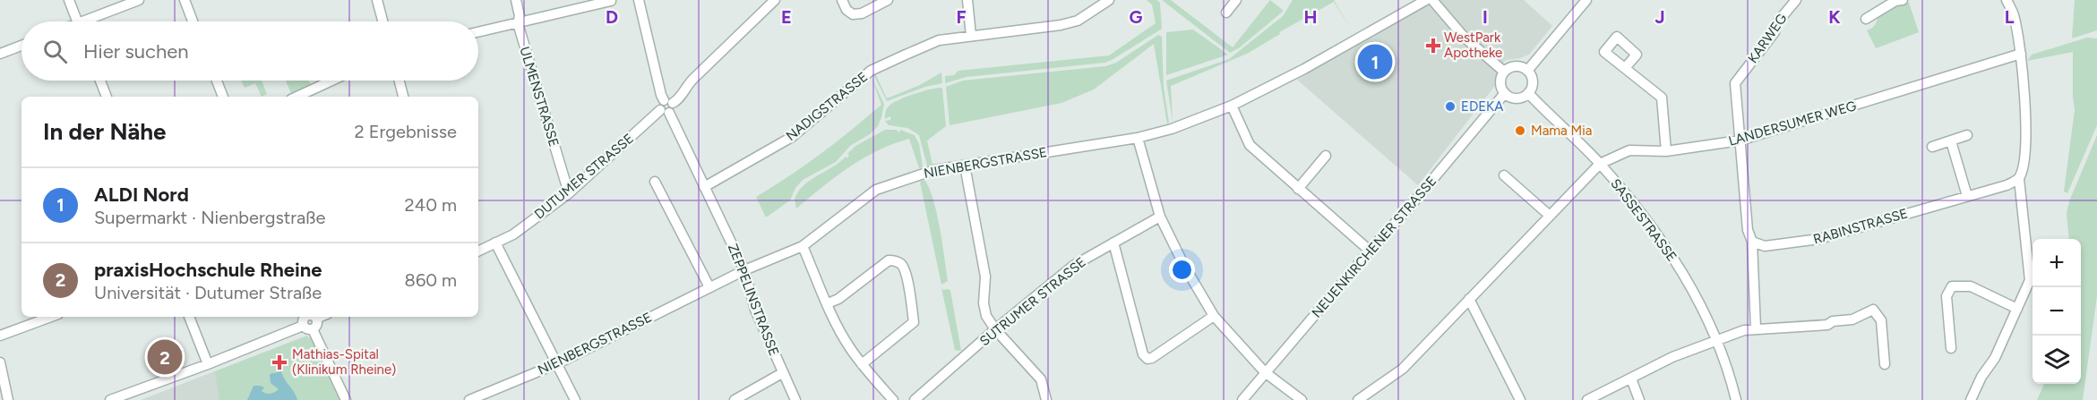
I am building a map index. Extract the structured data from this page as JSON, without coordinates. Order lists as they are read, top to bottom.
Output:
{
  "streets": {
    "street": [
      "KARWEG",
      "ULMENSTRASSE",
      "NADIGSTRASSE",
      "LANDERSUMER WEG",
      "NIENBERGSTRASSE",
      "DUTUMER STRASSE",
      "SASSESTRASSE",
      "RABINSTRASSE",
      "NEUENKIRCHENER STRASSE",
      "ZEPPELINSTRASSE",
      "SUTRUMER STRASSE"
    ]
  },
  "crossings": [
    ["KARWEG", "LANDERSUMER WEG"],
    ["ULMENSTRASSE", "DUTUMER STRASSE"],
    ["NADIGSTRASSE", "ZEPPELINSTRASSE"],
    ["LANDERSUMER WEG", "SASSESTRASSE"],
    ["NIENBERGSTRASSE", "ZEPPELINSTRASSE"],
    ["DUTUMER STRASSE", "ZEPPELINSTRASSE"],
    ["SASSESTRASSE", "NEUENKIRCHENER STRASSE"]
  ],
  "places": {
    "health": ["WestPark Apotheke", "Mathias-Spital (Klinikum Rheine)"],
    "other": ["EDEKA", "Mama Mia"]
  },
  "page": {
    "search": "Hier suchen",
    "pins": ["1", "2"],
    "heading": ["In der Nähe", "2 Ergebnisse"],
    "list": [
      {
        "mark": "1",
        "name": "ALDI Nord",
        "note": "Supermarkt · Nienbergstraße",
        "value": "240 m"
      },
      {
        "mark": "2",
        "name": "praxisHochschule Rheine",
        "note": "Universität · Dutumer Straße",
        "value": "860 m"
      }
    ],
    "map_buttons": ["+", "−"]
  },
  "grid": {
    "columns": [
      "D",
      "E",
      "F",
      "G",
      "H",
      "I",
      "J",
      "K",
      "L"
    ]
  }
}
